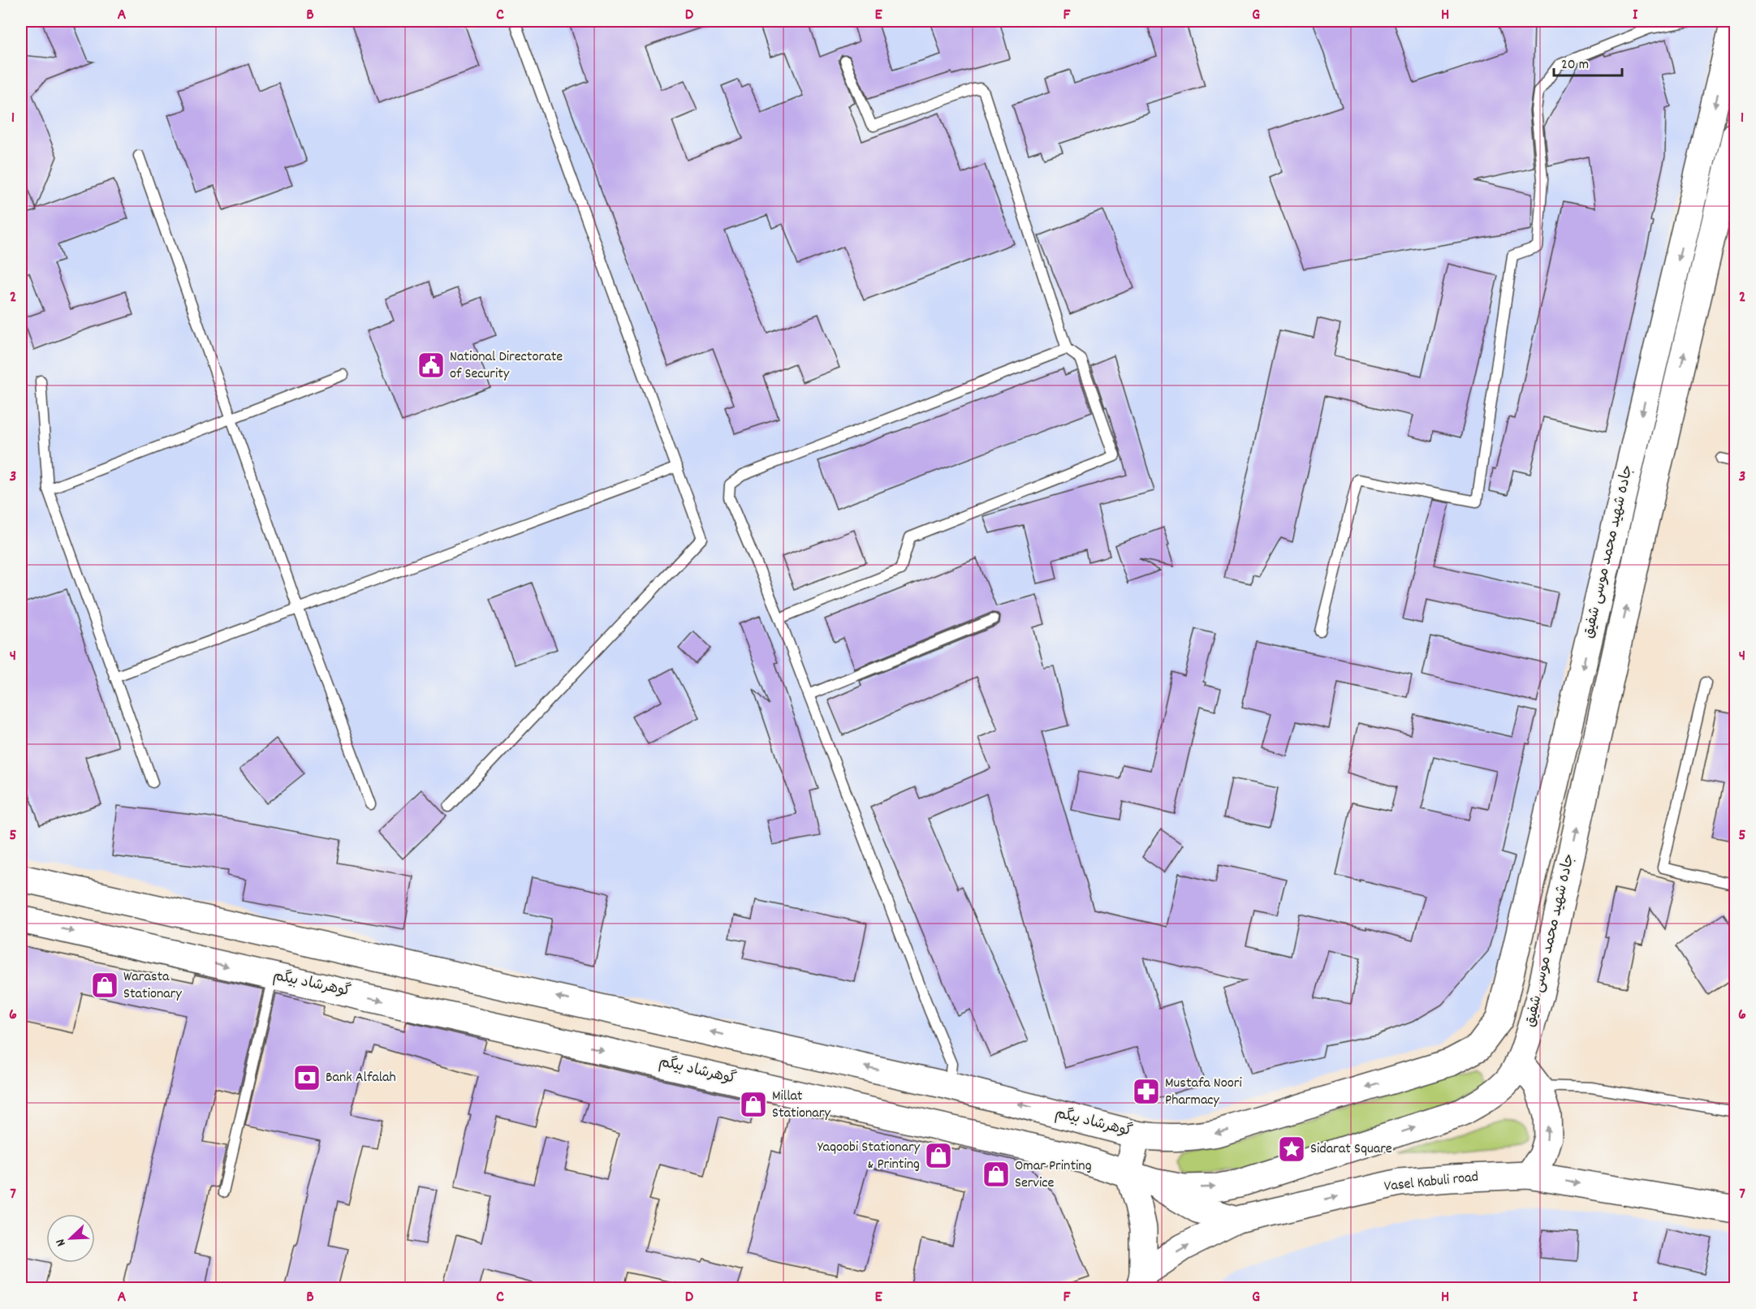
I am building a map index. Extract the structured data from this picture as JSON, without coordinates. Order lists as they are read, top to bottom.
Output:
{
  "streets": {
    "main road": ["جاده شهید محمد موسی شفیق", "گوهرشاد بیگم", "Vasel Kabuli road"]
  },
  "crossings": [
    ["جاده شهید محمد موسی شفیق", "گوهرشاد بیگم"]
  ],
  "one_way": ["Vasel Kabuli road"],
  "places": {
    "public building": ["National Directorate of Security"],
    "shop": [
      "Warasta Stationary",
      "Millat Stationary",
      "Yaqoobi Stationary & Printing",
      "Omar Printing Service"
    ],
    "bank": ["Bank Alfalah"],
    "pharmacy": ["Mustafa Noori Pharmacy"],
    "place": ["Sidarat Square"]
  },
  "scale_bar": "20 m",
  "north": "bottom left",
  "grid": {
    "columns": [
      "A",
      "B",
      "C",
      "D",
      "E",
      "F",
      "G",
      "H",
      "I"
    ],
    "rows": [
      "1",
      "2",
      "3",
      "4",
      "5",
      "6",
      "7"
    ]
  }
}
